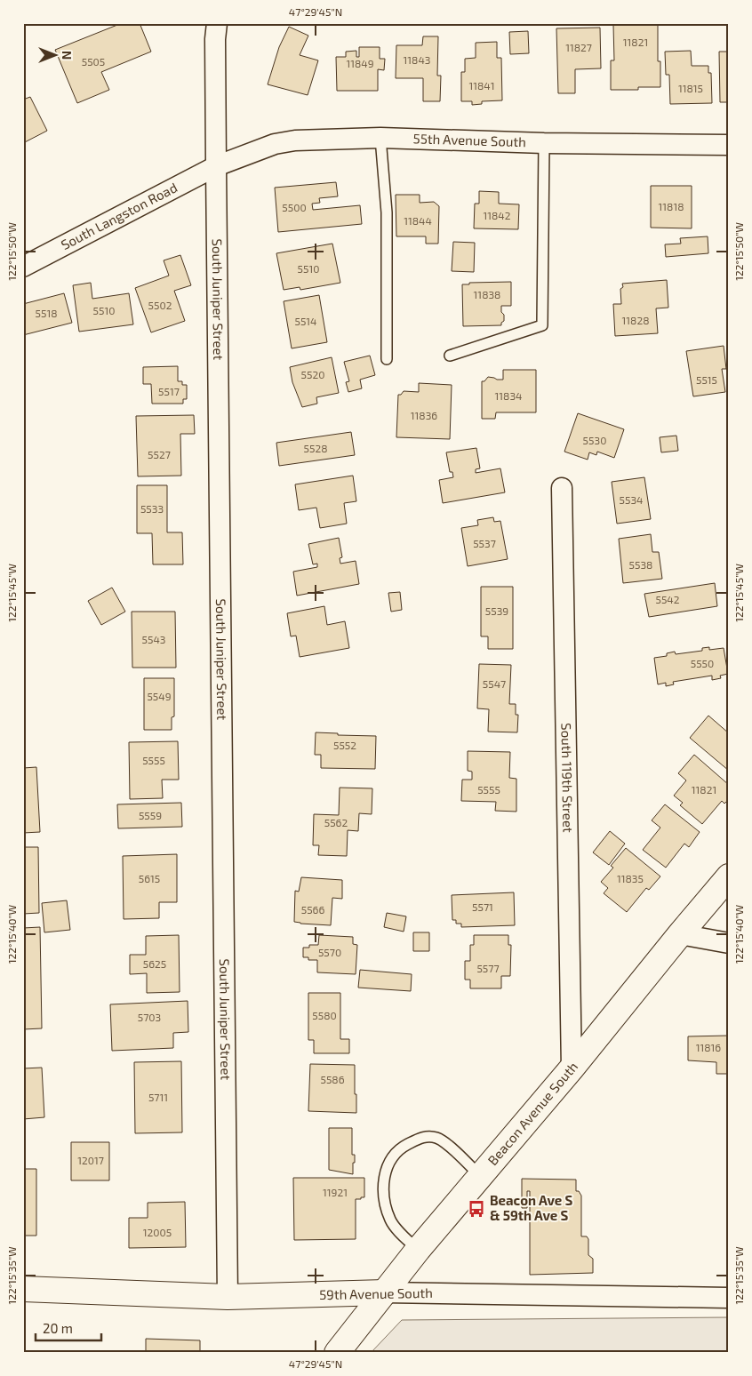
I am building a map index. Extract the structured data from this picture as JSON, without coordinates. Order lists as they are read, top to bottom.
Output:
{
  "streets": {
    "street": [
      "55th Avenue South",
      "South Langston Road",
      "South Juniper Street",
      "South 119th Street",
      "Beacon Avenue South",
      "59th Avenue South"
    ]
  },
  "crossings": [
    ["55th Avenue South", "South Langston Road"],
    ["55th Avenue South", "South Juniper Street"],
    ["South Langston Road", "South Juniper Street"],
    ["South Juniper Street", "59th Avenue South"],
    ["South 119th Street", "Beacon Avenue South"],
    ["Beacon Avenue South", "59th Avenue South"]
  ],
  "places": {
    "bus stop": ["Beacon Ave S & 59th Ave S"]
  },
  "house_numbers": [
    "11821",
    "11827",
    "11843",
    "5505",
    "11849",
    "11841",
    "11815",
    "11818",
    "5500",
    "11842",
    "11844",
    "5510",
    "11838",
    "5502",
    "5510",
    "5518",
    "11828",
    "5514",
    "5520",
    "5515",
    "5517",
    "11834",
    "11836",
    "5530",
    "5528",
    "5527",
    "5534",
    "5533",
    "5537",
    "5538",
    "5542",
    "5539",
    "5543",
    "5550",
    "5547",
    "5549",
    "5552",
    "5555",
    "5555",
    "11821",
    "5559",
    "5562",
    "5615",
    "11835",
    "5571",
    "5566",
    "5570",
    "5625",
    "5577",
    "5580",
    "5703",
    "11816",
    "5586",
    "5711",
    "12017",
    "11921",
    "12005"
  ],
  "scale_bar": "20 m",
  "north": "right",
  "coordinates": [
    "47°29'45\"N",
    "122°15'50\"W",
    "122°15'45\"W",
    "122°15'40\"W",
    "122°15'35\"W"
  ]
}
